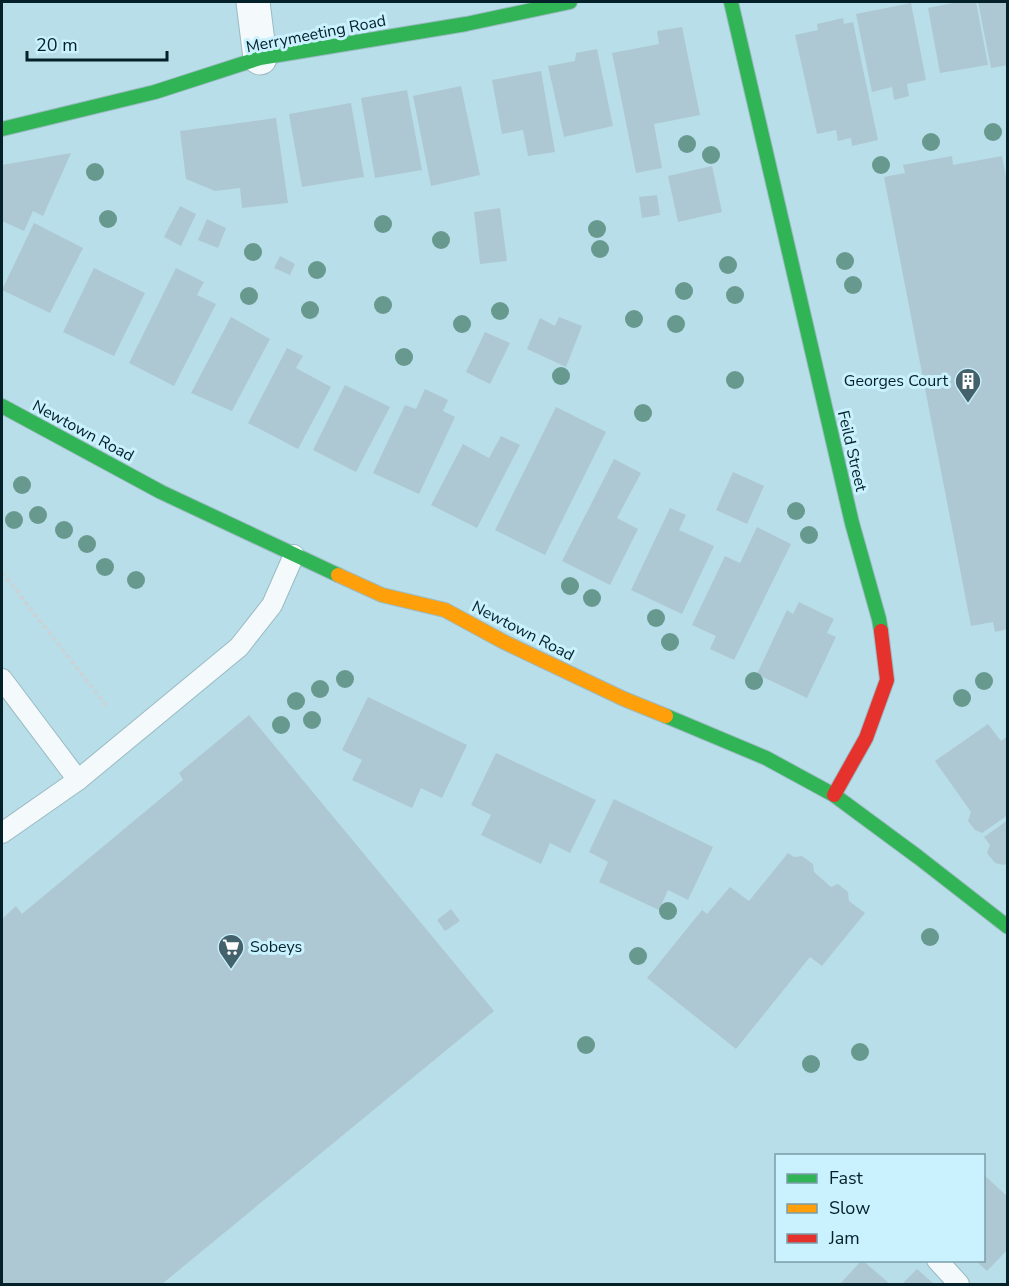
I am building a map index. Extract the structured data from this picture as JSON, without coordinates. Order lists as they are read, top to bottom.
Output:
{
  "streets": {
    "street": ["Merrymeeting Road", "Newtown Road", "Feild Street"]
  },
  "crossings": [
    ["Newtown Road", "Feild Street"]
  ],
  "places": {
    "building": ["Georges Court"],
    "supermarket": ["Sobeys"]
  },
  "legend": ["Fast", "Slow", "Jam"],
  "scale_bar": "20 m"
}
